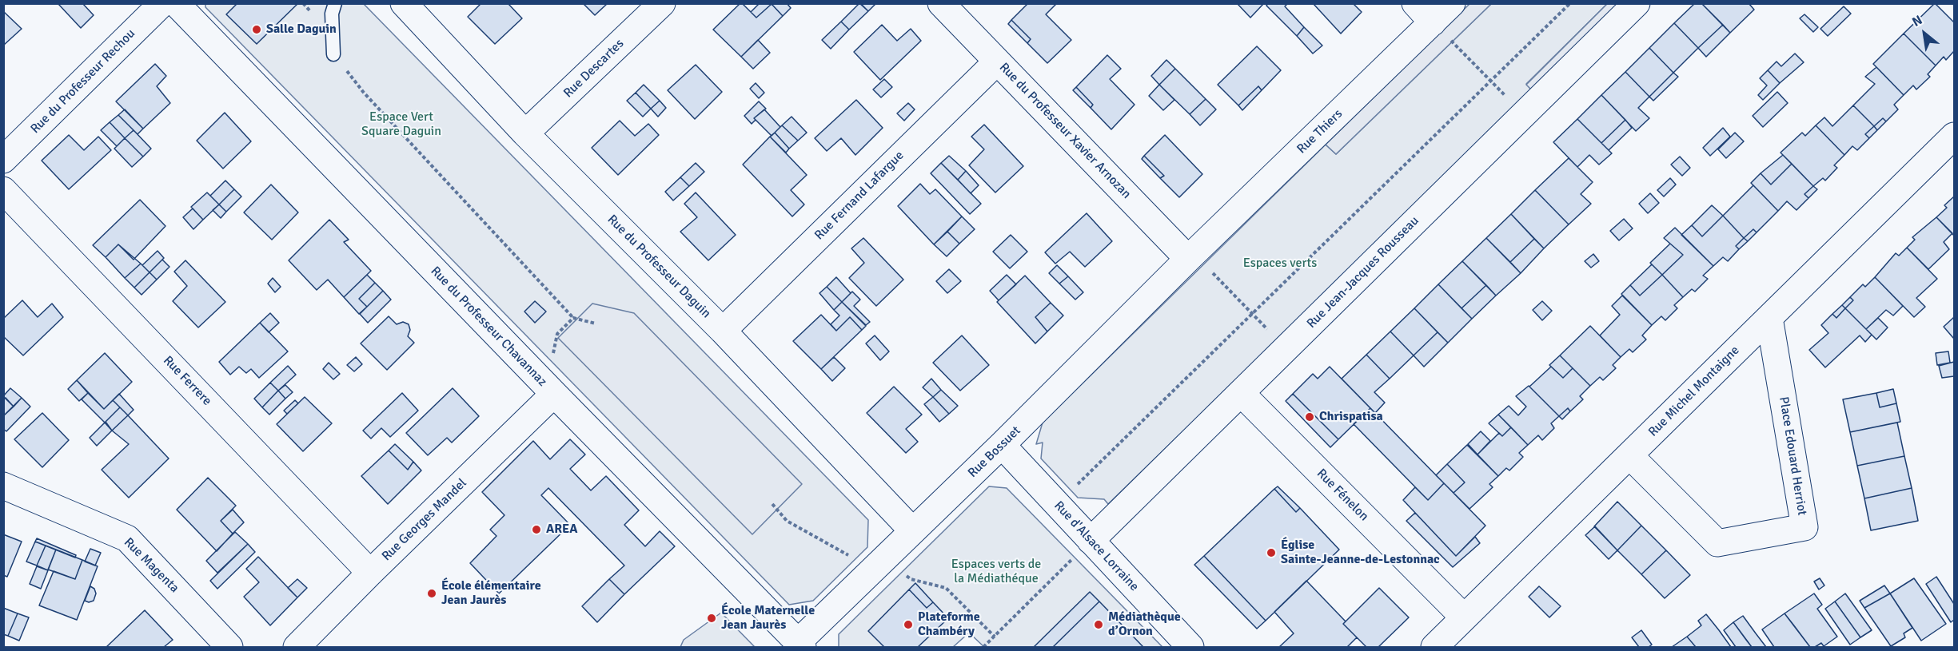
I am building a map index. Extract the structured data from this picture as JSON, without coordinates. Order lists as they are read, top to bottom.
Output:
{
  "streets": {
    "street": [
      "Rue Descartes",
      "Rue du Professeur Rechou",
      "Rue du Professeur Xavier Arnozan",
      "Rue Thiers",
      "Rue Fernand Lafargue",
      "Rue du Professeur Daguin",
      "Rue Jean-Jacques Rousseau",
      "Rue du Professeur Chavannaz",
      "Rue Ferrere",
      "Rue Michel Montaigne",
      "Rue Bossuet",
      "Place Edouard Herriot",
      "Rue Fénelon",
      "Rue Georges Mandel",
      "Rue d'Alsace Lorraine",
      "Rue Magenta"
    ]
  },
  "crossings": [
    ["Rue Descartes", "Rue du Professeur Daguin"],
    ["Rue du Professeur Xavier Arnozan", "Rue Thiers"],
    ["Rue du Professeur Xavier Arnozan", "Rue Fernand Lafargue"],
    ["Rue du Professeur Xavier Arnozan", "Rue Bossuet"],
    ["Rue Thiers", "Rue Bossuet"],
    ["Rue Fernand Lafargue", "Rue du Professeur Daguin"],
    ["Rue du Professeur Daguin", "Rue Bossuet"],
    ["Rue Jean-Jacques Rousseau", "Rue Fénelon"],
    ["Rue Jean-Jacques Rousseau", "Rue d'Alsace Lorraine"],
    ["Rue du Professeur Chavannaz", "Rue Bossuet"],
    ["Rue du Professeur Chavannaz", "Rue Georges Mandel"],
    ["Rue Ferrere", "Rue Georges Mandel"],
    ["Rue Michel Montaigne", "Place Edouard Herriot"],
    ["Rue Michel Montaigne", "Rue Fénelon"],
    ["Rue Bossuet", "Rue d'Alsace Lorraine"]
  ],
  "parks": ["Espace Vert Square Daguin", "Espaces verts", "Espaces verts de la Médiathéque"],
  "places": [
    "Salle Daguin",
    "Chrispatisa",
    "AREA",
    "Église Sainte-Jeanne-de-Lestonnac",
    "École élémentaire Jean Jaurès",
    "École Maternelle Jean Jaurès",
    "Plateforme Chambéry",
    "Médiathèque d’Ornon"
  ],
  "north": "top left"
}
